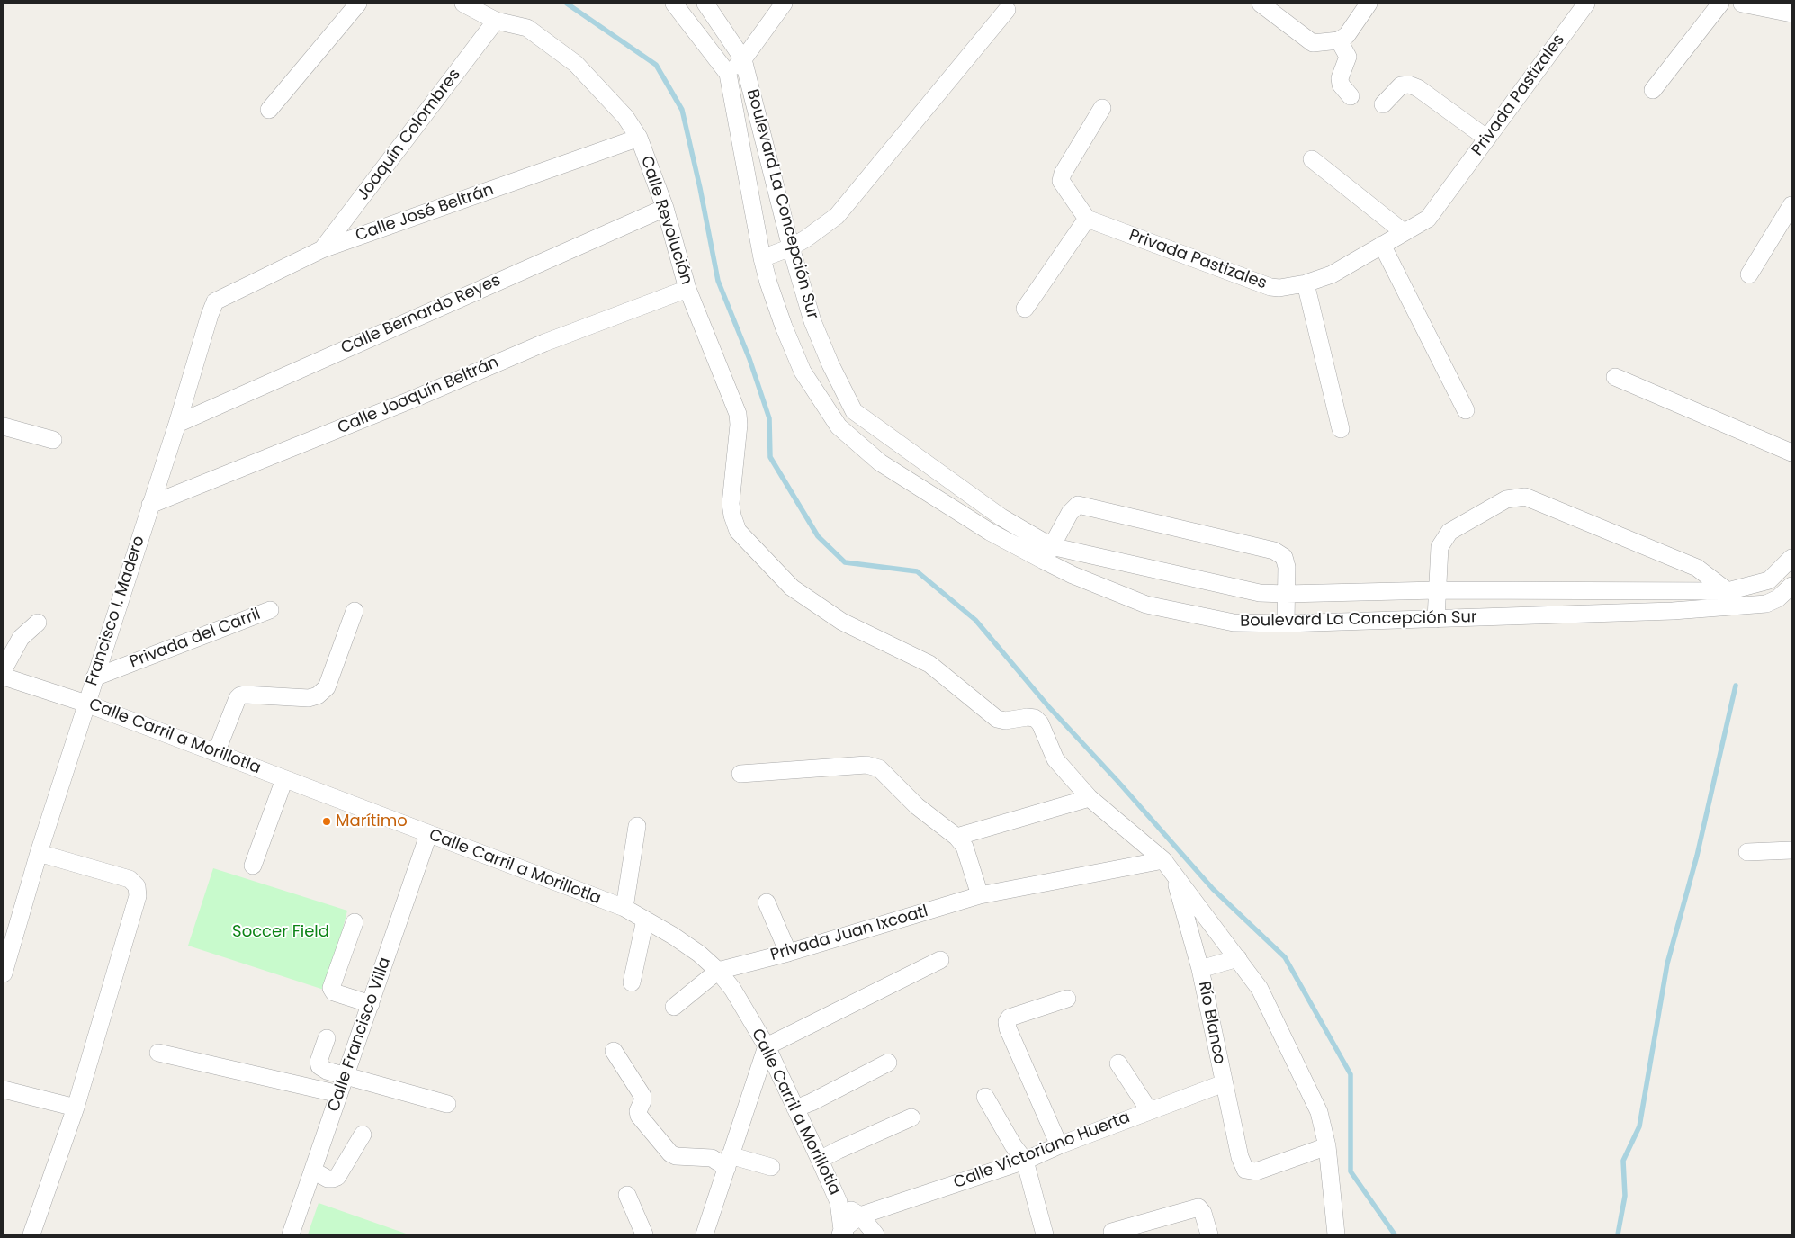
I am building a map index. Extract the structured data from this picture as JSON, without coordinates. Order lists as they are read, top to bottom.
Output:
{
  "streets": {
    "street": [
      "Privada Pastizales",
      "Joaquín Colombres",
      "Boulevard La Concepción Sur",
      "Calle José Beltrán",
      "Calle Revolución",
      "Calle Bernardo Reyes",
      "Calle Joaquín Beltrán",
      "Francisco I. Madero",
      "Privada del Carril",
      "Calle Carril a Morillotla",
      "Privada Juan Ixcoatl",
      "Río Blanco",
      "Calle Francisco Villa",
      "Calle Victoriano Huerta"
    ]
  },
  "crossings": [
    ["Joaquín Colombres", "Calle José Beltrán"],
    ["Joaquín Colombres", "Calle Revolución"],
    ["Calle José Beltrán", "Calle Revolución"],
    ["Calle José Beltrán", "Francisco I. Madero"],
    ["Calle Revolución", "Calle Bernardo Reyes"],
    ["Calle Revolución", "Calle Joaquín Beltrán"],
    ["Calle Bernardo Reyes", "Francisco I. Madero"],
    ["Calle Joaquín Beltrán", "Francisco I. Madero"],
    ["Francisco I. Madero", "Privada del Carril"],
    ["Francisco I. Madero", "Calle Carril a Morillotla"],
    ["Calle Carril a Morillotla", "Privada Juan Ixcoatl"],
    ["Calle Carril a Morillotla", "Calle Francisco Villa"],
    ["Calle Carril a Morillotla", "Calle Victoriano Huerta"],
    ["Río Blanco", "Calle Victoriano Huerta"]
  ],
  "parks": ["Soccer Field"],
  "places": ["Marítimo"]
}
